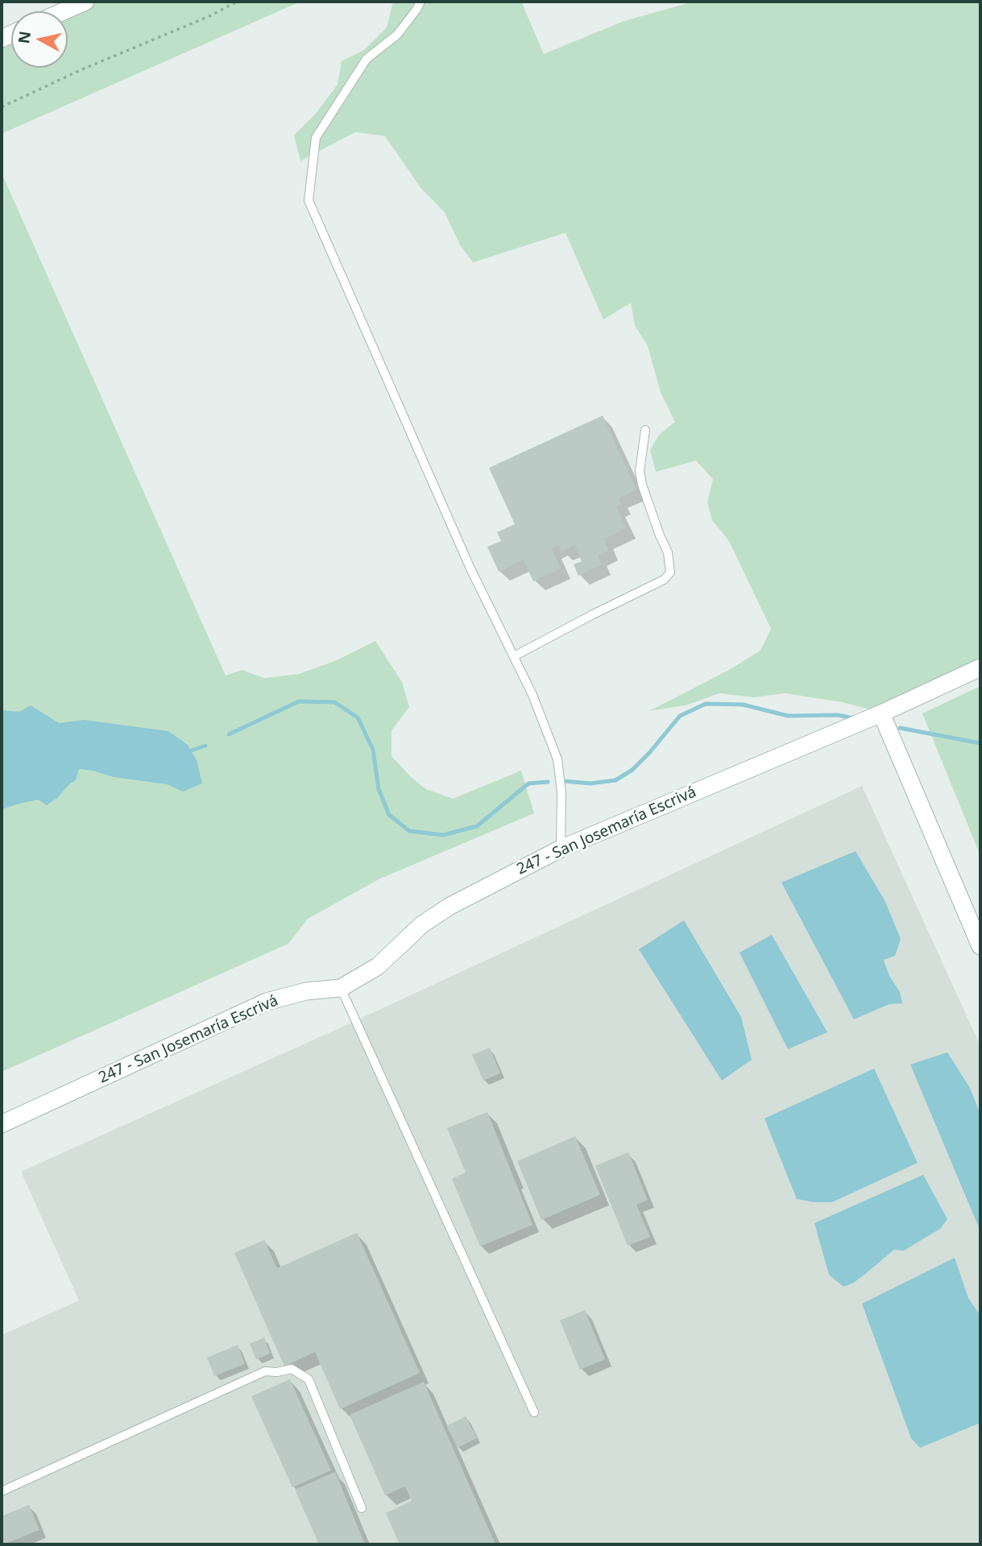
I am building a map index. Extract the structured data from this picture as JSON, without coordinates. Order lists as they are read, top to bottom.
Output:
{
  "streets": {
    "street": ["247 - San Josemaría Escrivá"]
  },
  "north": "left"
}
